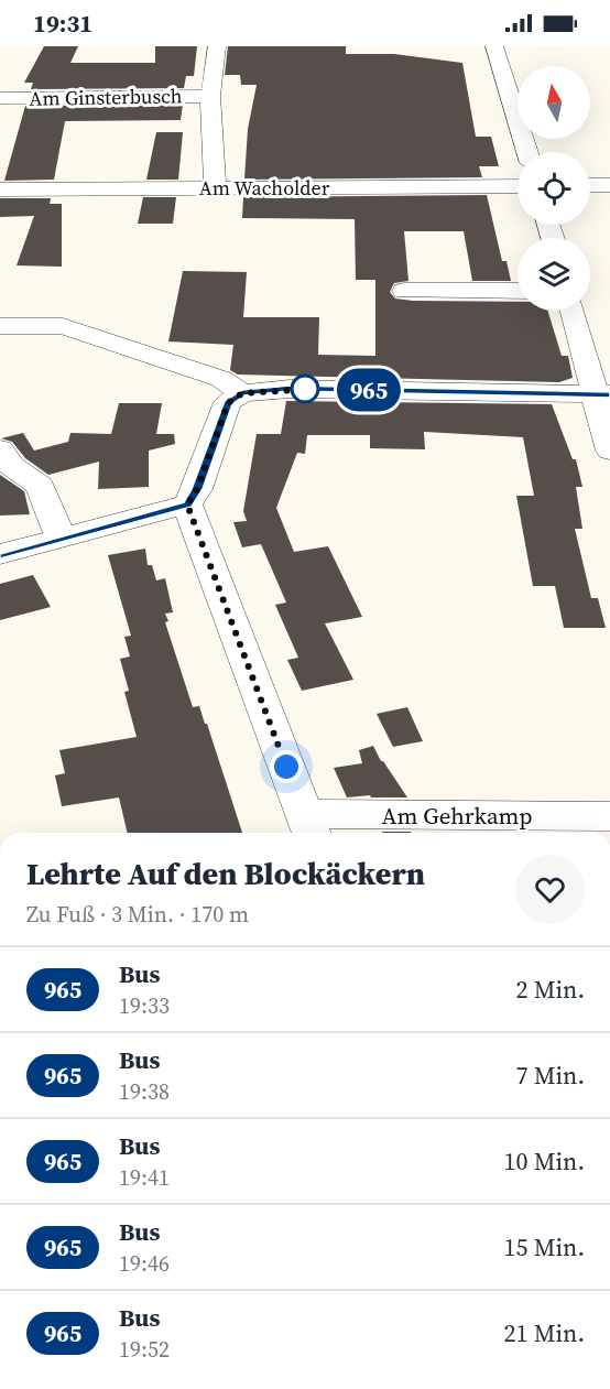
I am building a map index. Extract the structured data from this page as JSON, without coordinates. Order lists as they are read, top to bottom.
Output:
{
  "streets": {
    "street": ["Am Ginsterbusch", "Am Wacholder", "Am Gehrkamp"]
  },
  "lines": ["bus line 965"],
  "north": "top",
  "page": {
    "status": "19:31",
    "on_map": "965",
    "heading": ["Lehrte Auf den Blockäckern", "Zu Fuß · 3 Min. · 170 m"],
    "list": [
      {
        "mark": "965",
        "name": "Bus",
        "note": "19:33",
        "value": "2 Min."
      },
      {
        "mark": "965",
        "name": "Bus",
        "note": "19:38",
        "value": "7 Min."
      },
      {
        "mark": "965",
        "name": "Bus",
        "note": "19:41",
        "value": "10 Min."
      },
      {
        "mark": "965",
        "name": "Bus",
        "note": "19:46",
        "value": "15 Min."
      },
      {
        "mark": "965",
        "name": "Bus",
        "note": "19:52",
        "value": "21 Min."
      }
    ]
  }
}
